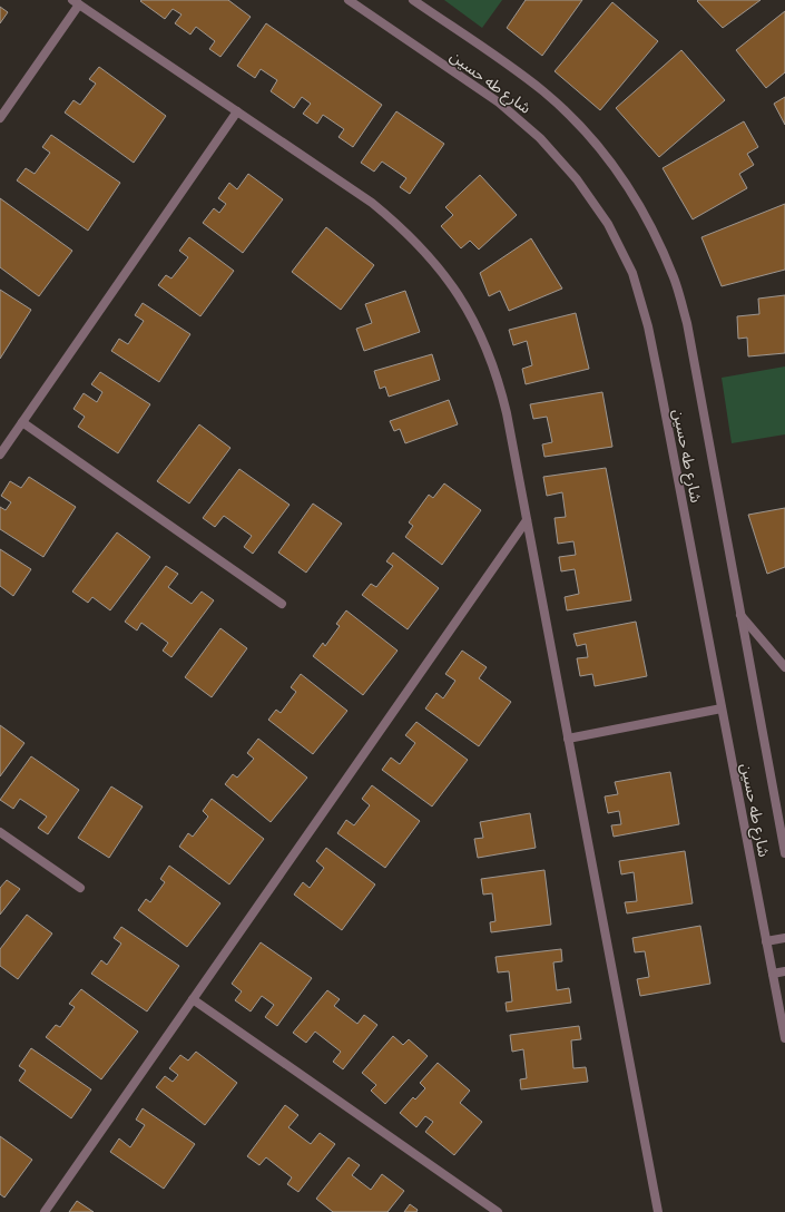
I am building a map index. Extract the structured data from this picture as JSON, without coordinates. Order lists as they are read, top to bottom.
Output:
{
  "streets": {
    "street": ["شارع طه حسين"]
  }
}
